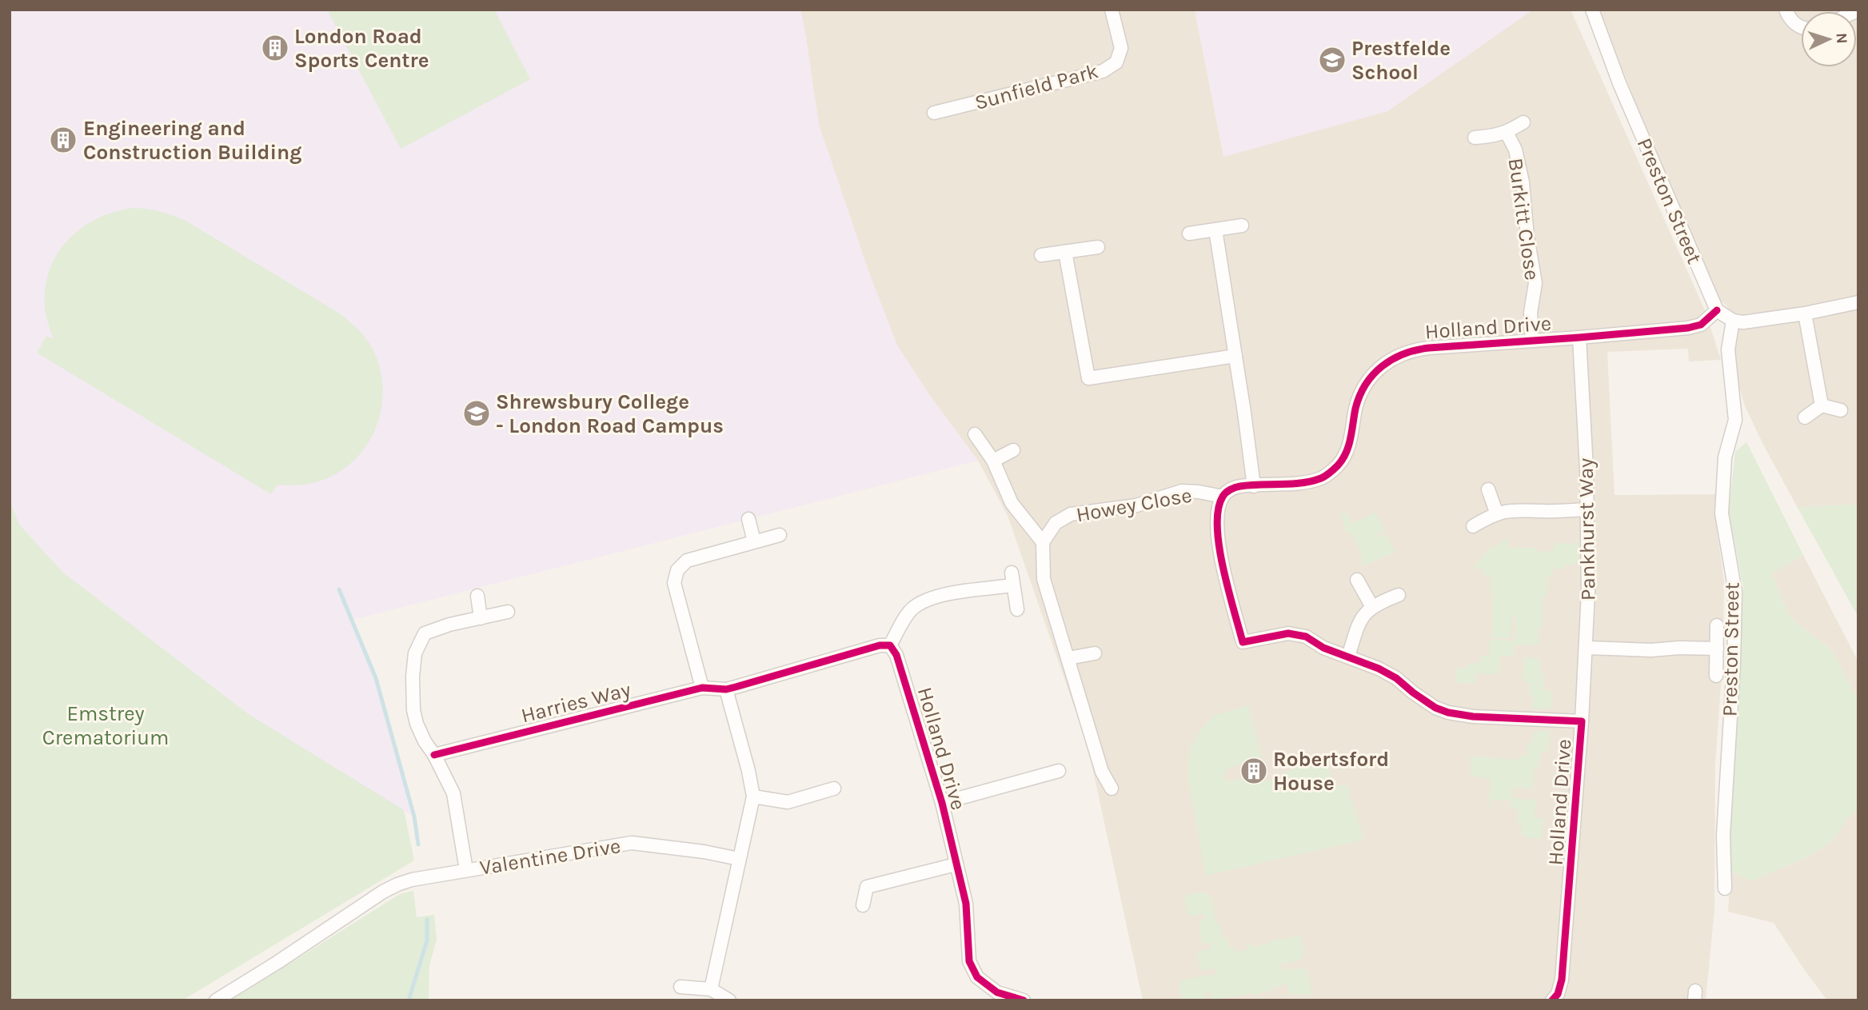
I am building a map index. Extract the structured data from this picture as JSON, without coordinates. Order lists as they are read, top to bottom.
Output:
{
  "streets": {
    "street": [
      "Sunfield Park",
      "Preston Street",
      "Burkitt Close",
      "Holland Drive",
      "Howey Close",
      "Pankhurst Way",
      "Harries Way",
      "Valentine Drive"
    ]
  },
  "crossings": [
    ["Preston Street", "Holland Drive"],
    ["Burkitt Close", "Holland Drive"],
    ["Holland Drive", "Howey Close"],
    ["Holland Drive", "Pankhurst Way"]
  ],
  "parks": ["Emstrey Crematorium"],
  "places": {
    "building": ["London Road Sports Centre", "Engineering and Construction Building", "Robertsford House"],
    "school or university": ["Prestfelde School", "Shrewsbury College - London Road Campus"]
  },
  "north": "right"
}
